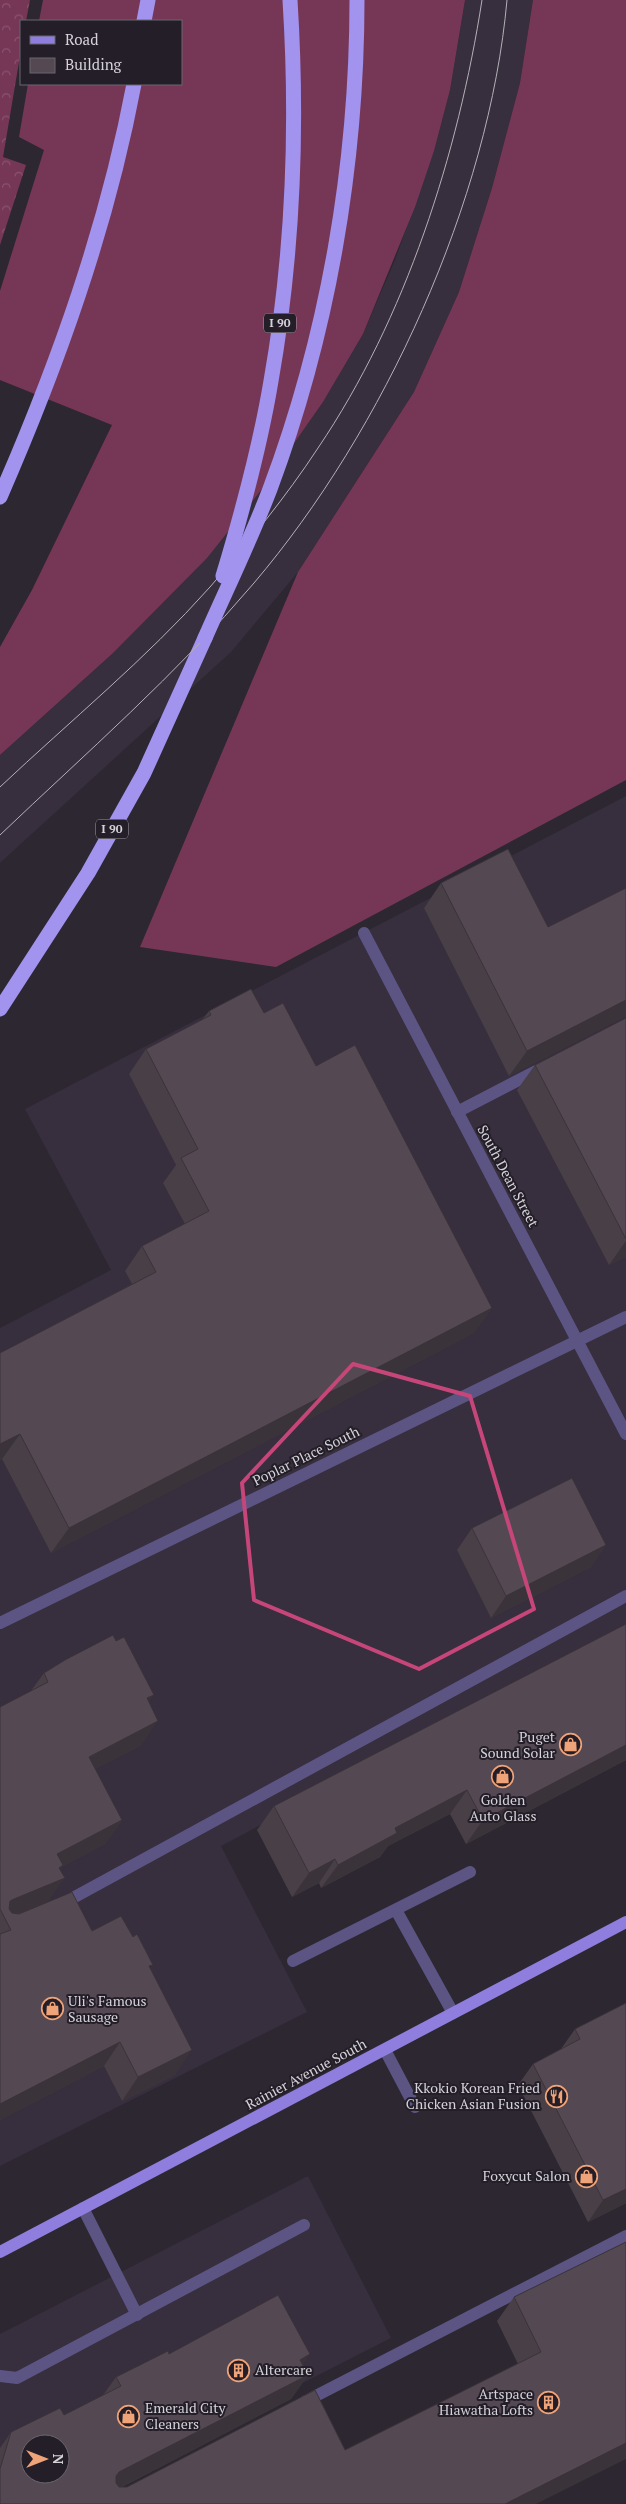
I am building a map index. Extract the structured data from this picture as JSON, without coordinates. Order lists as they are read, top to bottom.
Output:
{
  "streets": {
    "highway": ["I 90"],
    "main road": ["Rainier Avenue South"],
    "street": ["South Dean Street", "Poplar Place South"]
  },
  "crossings": [
    ["South Dean Street", "Poplar Place South"]
  ],
  "places": {
    "shop": [
      "Puget Sound Solar",
      "Golden Auto Glass",
      "Uli's Famous Sausage",
      "Foxycut Salon",
      "Emerald City Cleaners"
    ],
    "restaurant": ["Kkokio Korean Fried Chicken Asian Fusion"],
    "building": ["Altercare", "Artspace Hiawatha Lofts"]
  },
  "legend": ["Road", "Building"],
  "north": "right"
}
